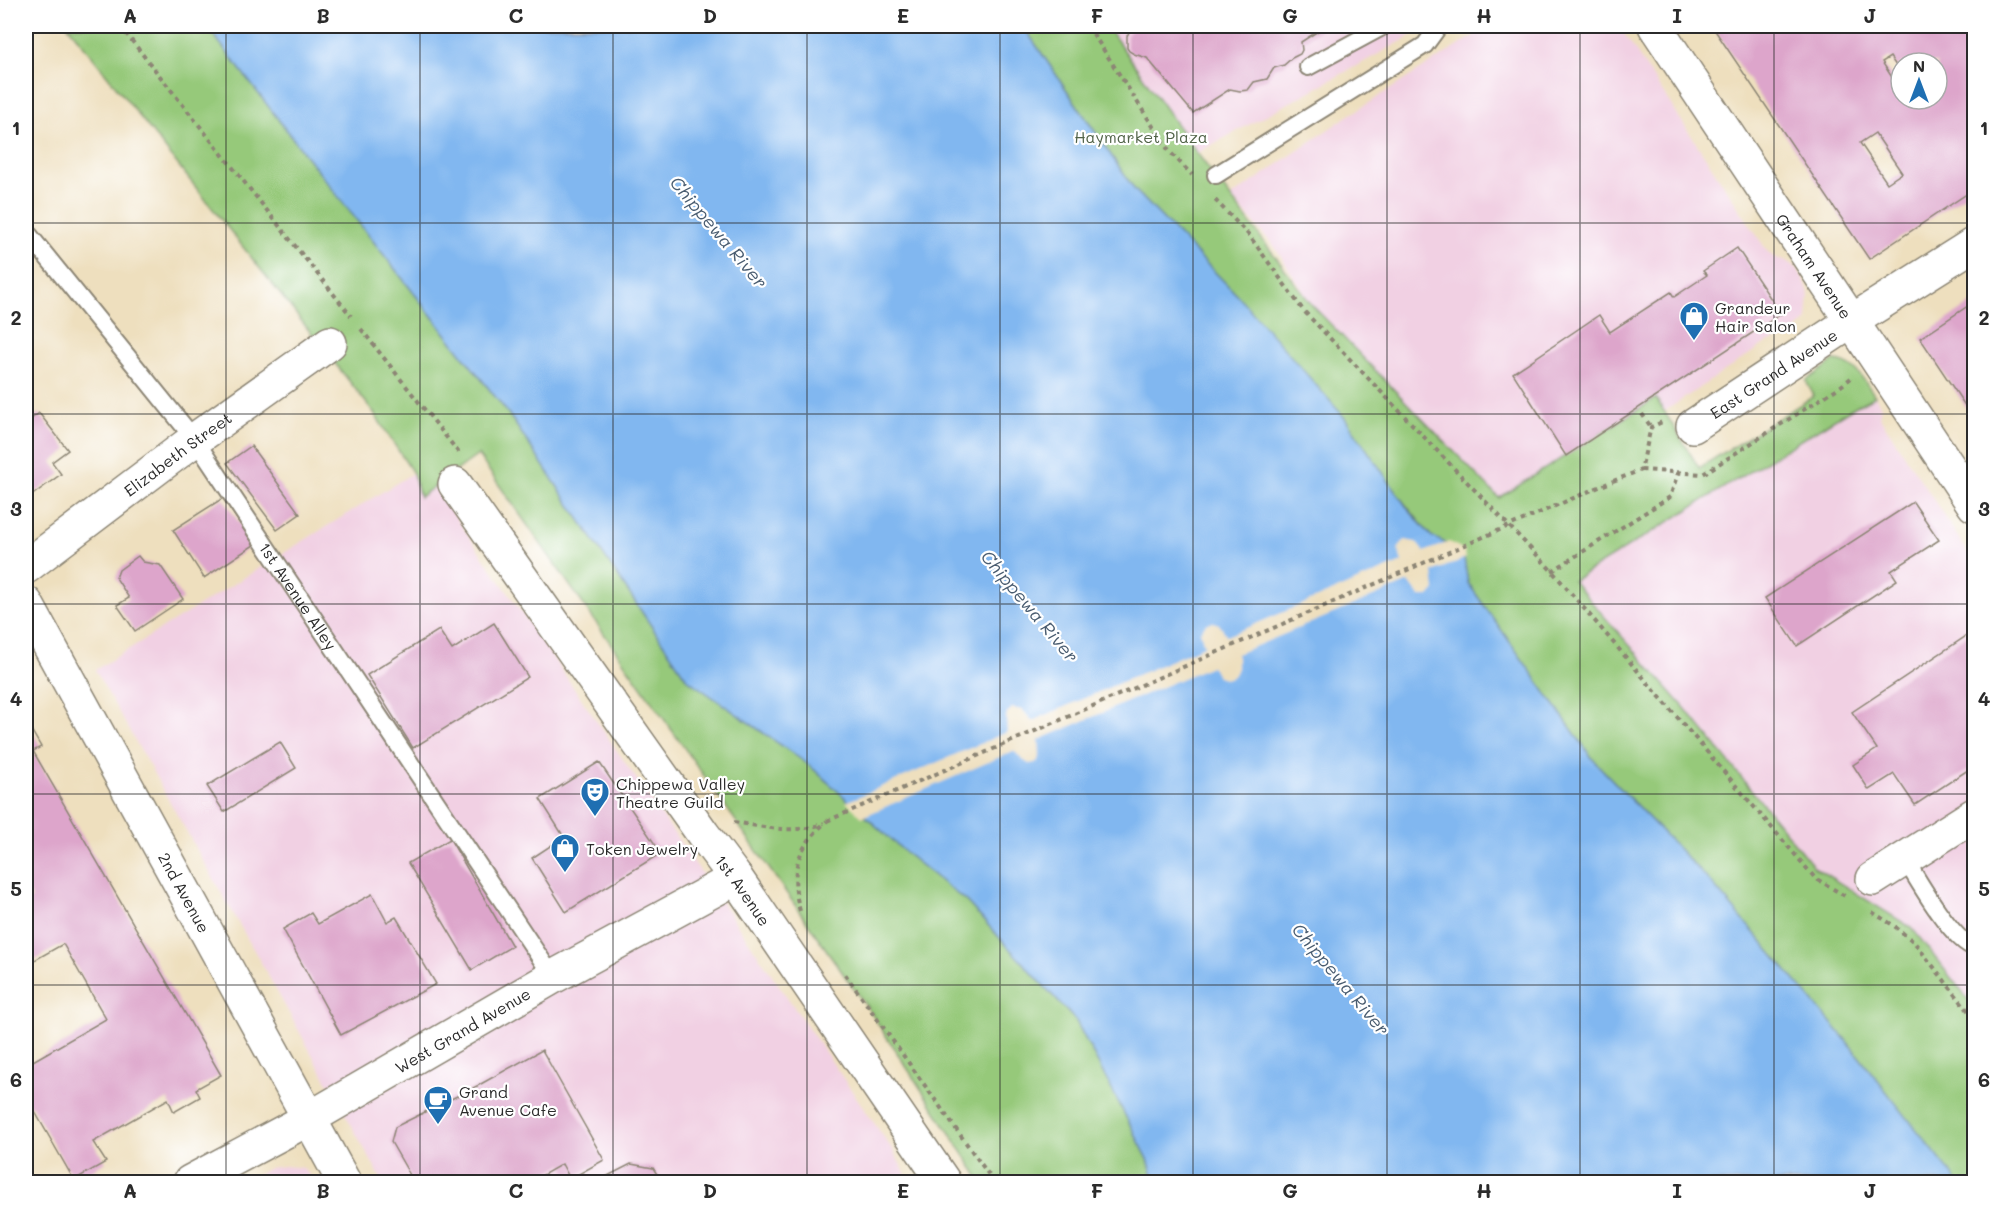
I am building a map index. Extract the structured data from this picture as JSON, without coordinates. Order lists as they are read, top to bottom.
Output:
{
  "streets": {
    "street": [
      "Graham Avenue",
      "East Grand Avenue",
      "Elizabeth Street",
      "1st Avenue",
      "2nd Avenue",
      "West Grand Avenue"
    ],
    "lane": ["1st Avenue Alley"]
  },
  "crossings": [
    ["Graham Avenue", "East Grand Avenue"],
    ["Elizabeth Street", "1st Avenue Alley"],
    ["1st Avenue Alley", "West Grand Avenue"],
    ["1st Avenue", "West Grand Avenue"],
    ["2nd Avenue", "West Grand Avenue"]
  ],
  "water": ["Chippewa River"],
  "parks": ["Haymarket Plaza"],
  "places": {
    "shop": ["Grandeur Hair Salon", "Token Jewelry"],
    "theatre": ["Chippewa Valley Theatre Guild"],
    "cafe": ["Grand Avenue Cafe"]
  },
  "north": "top",
  "grid": {
    "columns": [
      "A",
      "B",
      "C",
      "D",
      "E",
      "F",
      "G",
      "H",
      "I",
      "J"
    ],
    "rows": [
      "1",
      "2",
      "3",
      "4",
      "5",
      "6"
    ]
  }
}
